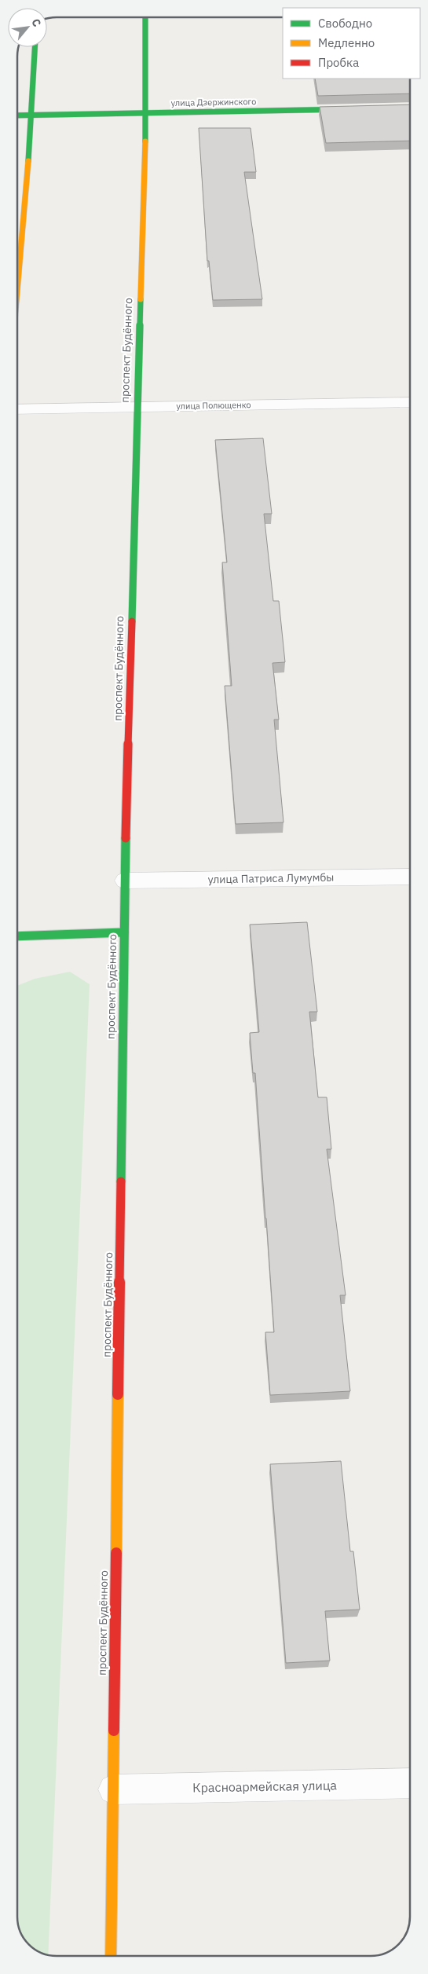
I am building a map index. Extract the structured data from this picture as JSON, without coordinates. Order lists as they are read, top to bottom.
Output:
{
  "streets": {
    "main road": ["улица Дзержинского", "проспект Будённого"],
    "street": ["улица Полющенко", "улица Патриса Лумумбы", "Красноармейская улица"]
  },
  "crossings": [
    ["улица Дзержинского", "проспект Будённого"],
    ["проспект Будённого", "улица Полющенко"],
    ["проспект Будённого", "улица Патриса Лумумбы"],
    ["проспект Будённого", "Красноармейская улица"]
  ],
  "legend": ["Свободно", "Медленно", "Пробка"],
  "north": "top right"
}
